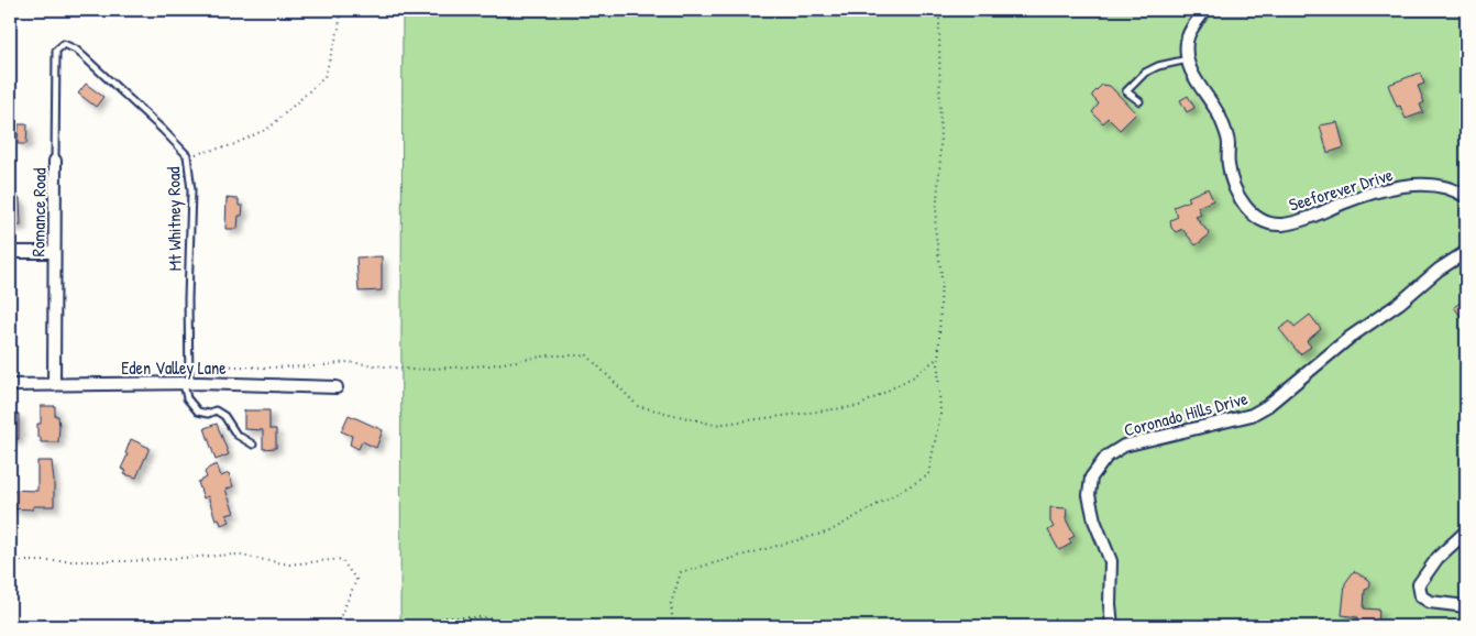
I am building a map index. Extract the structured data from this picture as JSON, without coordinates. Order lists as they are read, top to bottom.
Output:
{
  "streets": {
    "street": [
      "Seeforever Drive",
      "Romance Road",
      "Eden Valley Lane",
      "Coronado Hills Drive"
    ],
    "lane": ["Mt Whitney Road"]
  },
  "crossings": [
    ["Romance Road", "Mt Whitney Road"],
    ["Romance Road", "Eden Valley Lane"],
    ["Mt Whitney Road", "Eden Valley Lane"]
  ]
}
